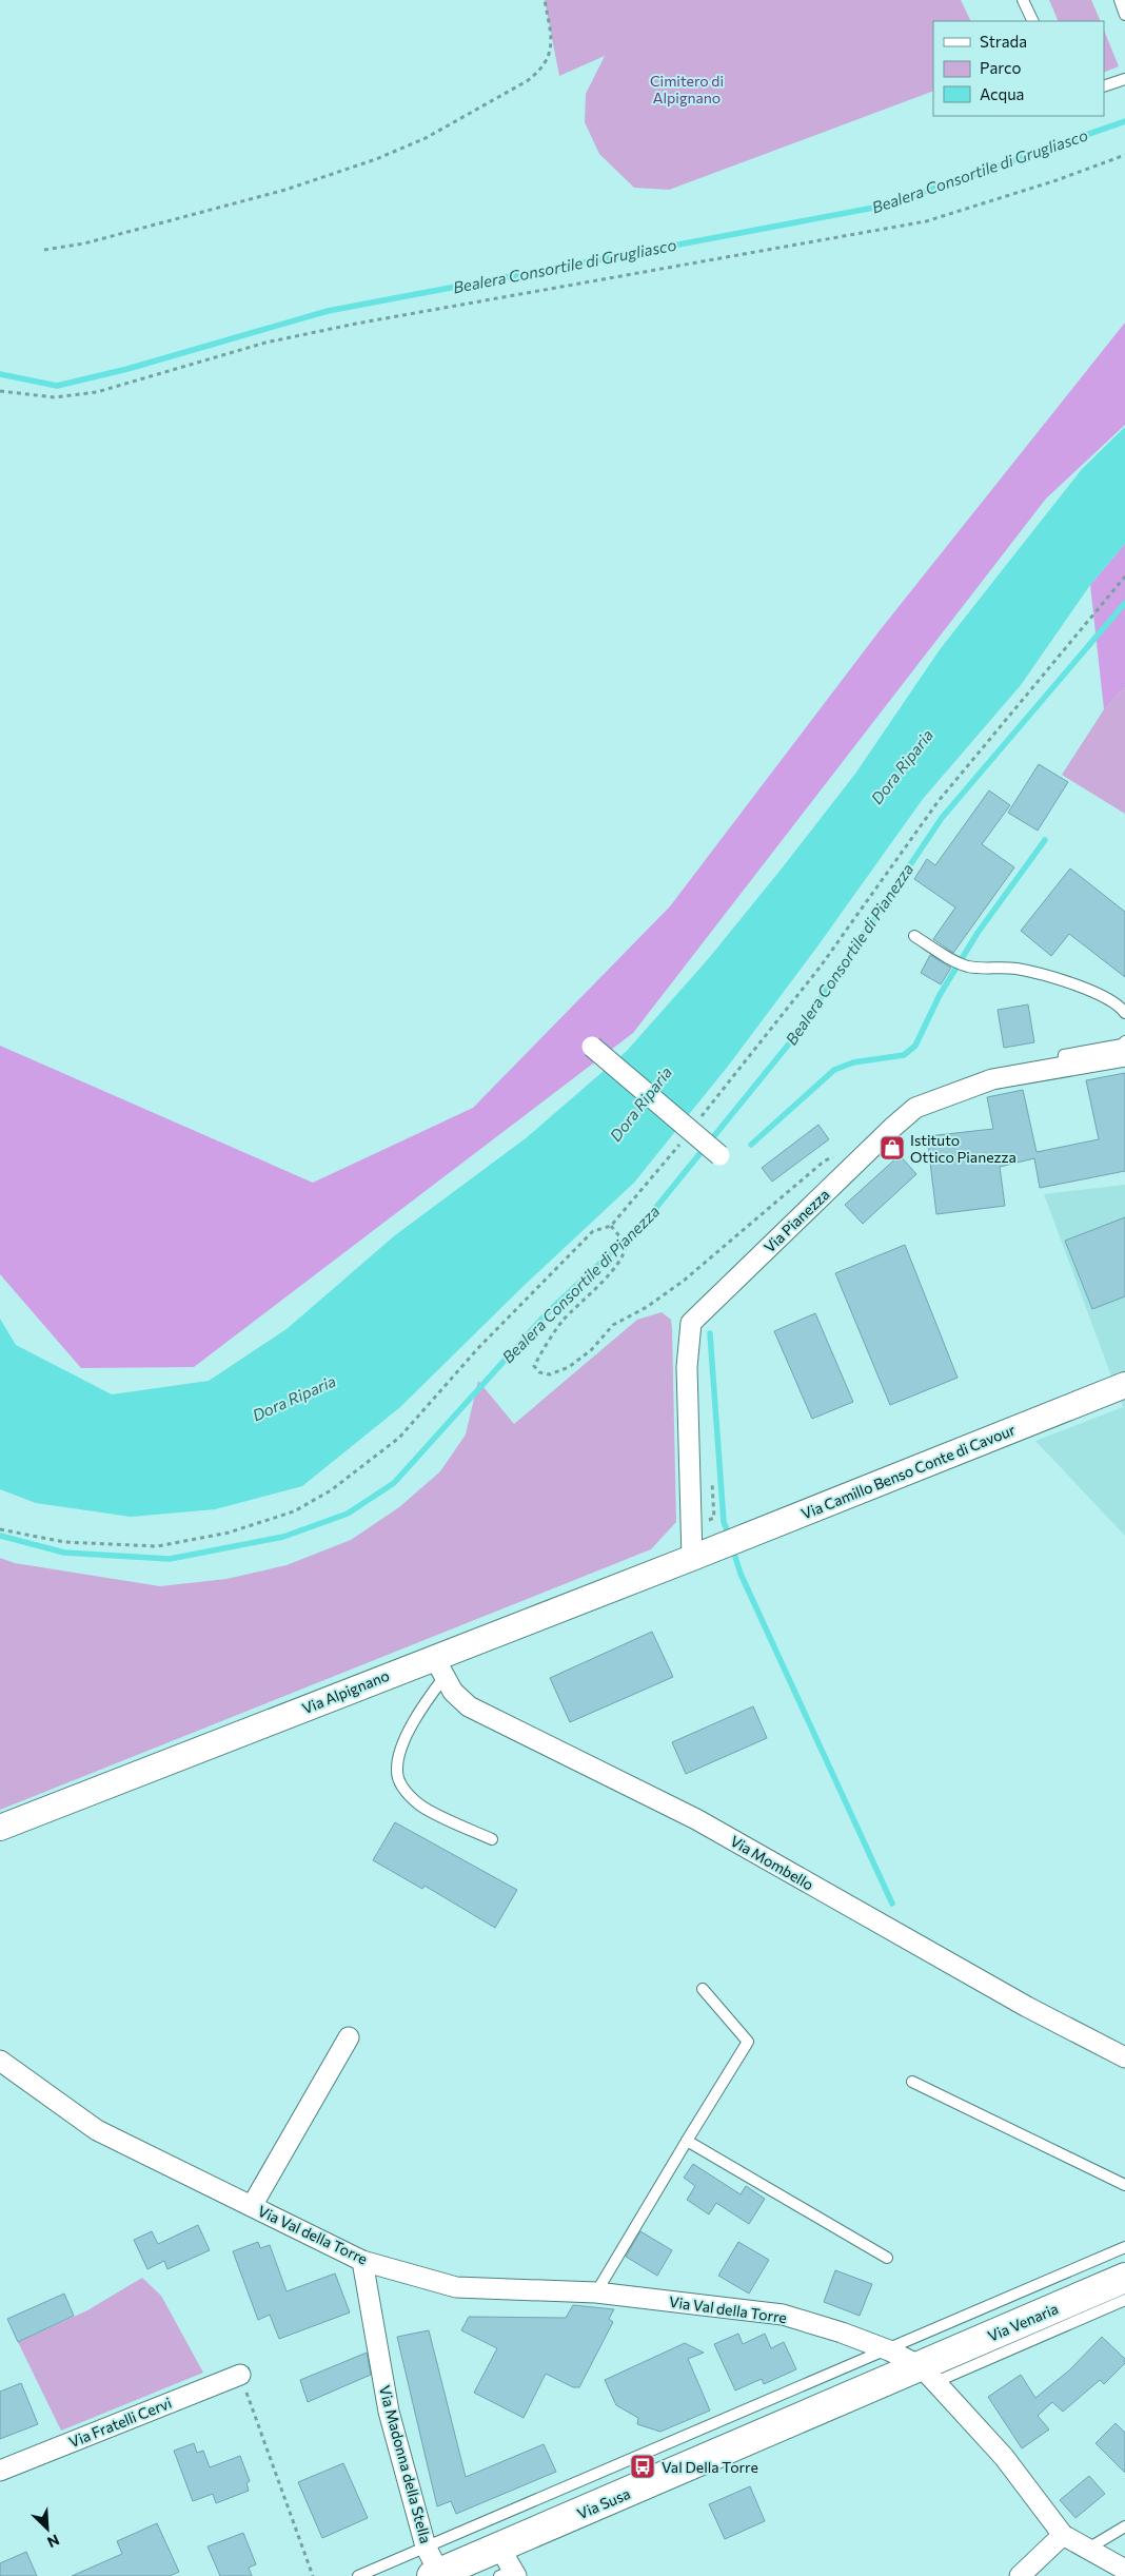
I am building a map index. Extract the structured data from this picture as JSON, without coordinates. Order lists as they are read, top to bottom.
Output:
{
  "streets": {
    "main road": ["Via Venaria", "Via Susa"],
    "street": [
      "Via Pianezza",
      "Via Camillo Benso Conte di Cavour",
      "Via Alpignano",
      "Via Mombello",
      "Via Val della Torre",
      "Via Fratelli Cervi",
      "Via Madonna della Stella"
    ]
  },
  "crossings": [
    ["Via Pianezza", "Via Camillo Benso Conte di Cavour"],
    ["Via Pianezza", "Via Alpignano"],
    ["Via Camillo Benso Conte di Cavour", "Via Alpignano"],
    ["Via Alpignano", "Via Mombello"],
    ["Via Val della Torre", "Via Venaria"],
    ["Via Val della Torre", "Via Madonna della Stella"],
    ["Via Val della Torre", "Via Susa"],
    ["Via Venaria", "Via Susa"],
    ["Via Madonna della Stella", "Via Susa"]
  ],
  "water": ["Bealera Consortile di Grugliasco", "Dora Riparia", "Bealera Consortile di Pianezza"],
  "parks": ["Cimitero di Alpignano"],
  "places": {
    "shop": ["Istituto Ottico Pianezza"],
    "bus stop": ["Val Della Torre"]
  },
  "legend": ["Strada", "Parco", "Acqua"],
  "north": "bottom right"
}
